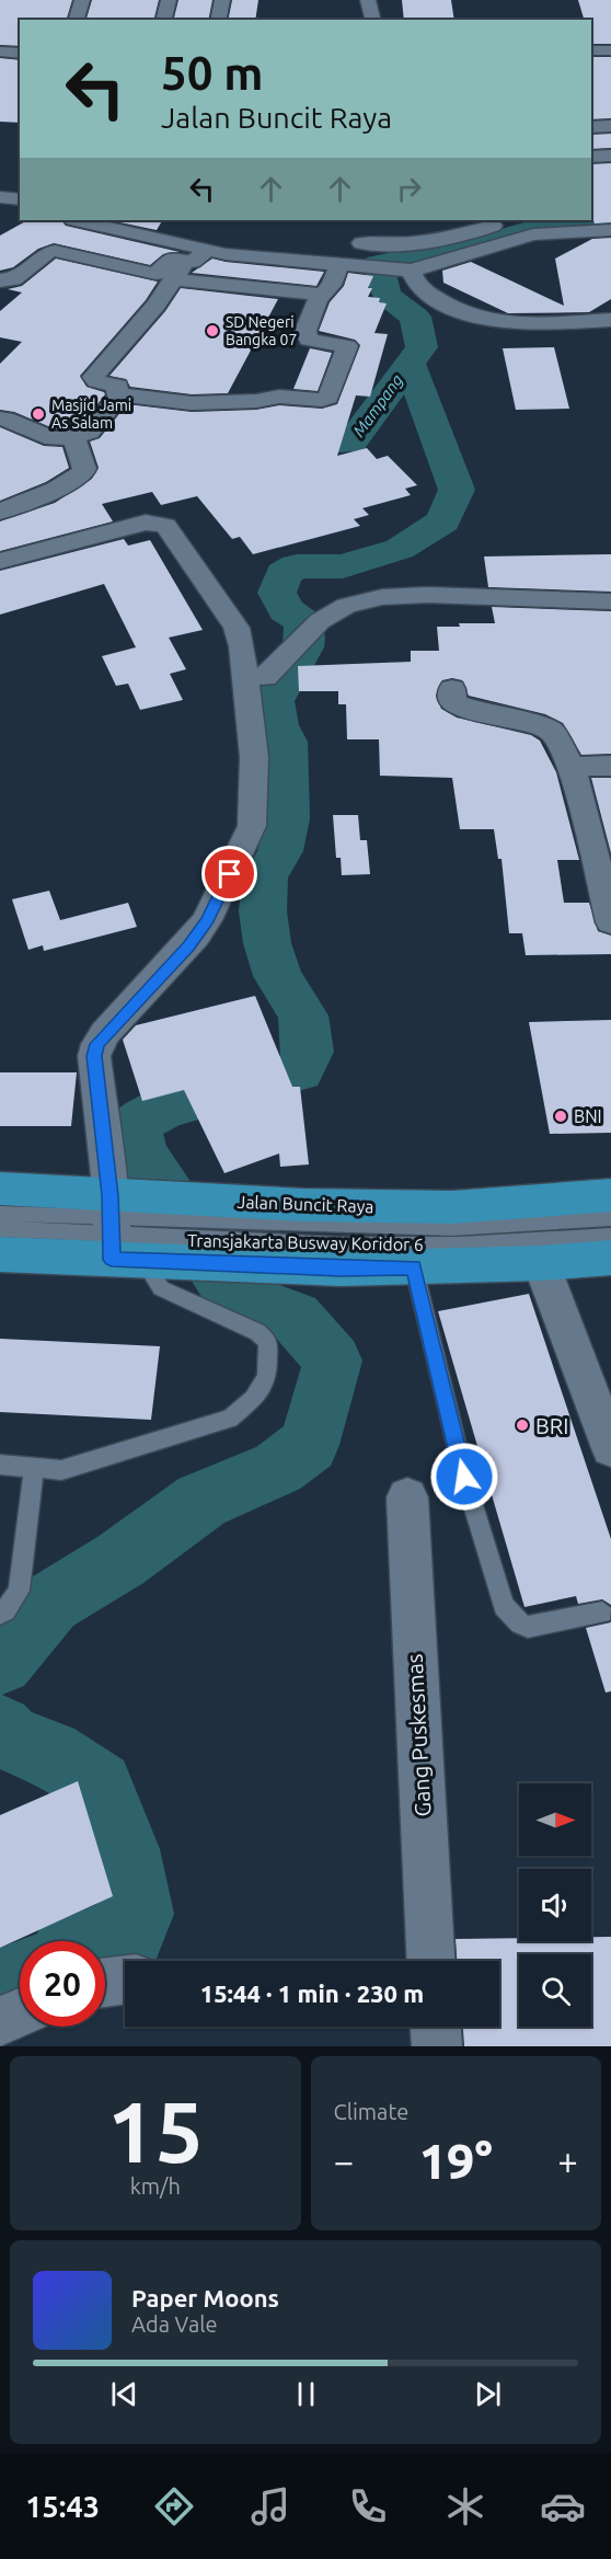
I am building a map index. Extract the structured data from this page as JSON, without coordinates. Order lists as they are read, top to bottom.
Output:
{
  "streets": {
    "main road": ["Jalan Buncit Raya"],
    "street": ["Gang Puskesmas"],
    "lane": ["Transjakarta Busway Koridor 6"]
  },
  "crossings": [
    ["Jalan Buncit Raya", "Transjakarta Busway Koridor 6"]
  ],
  "water": ["Mampang"],
  "places": [
    "SD Negeri Bangka 07",
    "Masjid Jami As Salam",
    "BNI",
    "BRI"
  ],
  "north": "right",
  "page": {
    "turn": ["50 m", "Jalan Buncit Raya"],
    "limit": "20",
    "trip": "15:44 · 1 min · 230 m",
    "tile": [
      ["15", "km/h"],
      "Climate"
    ],
    "heat": ["−", "19°", "+"],
    "song": ["Paper Moons", "Ada Vale"],
    "tabs": "15:43"
  }
}
